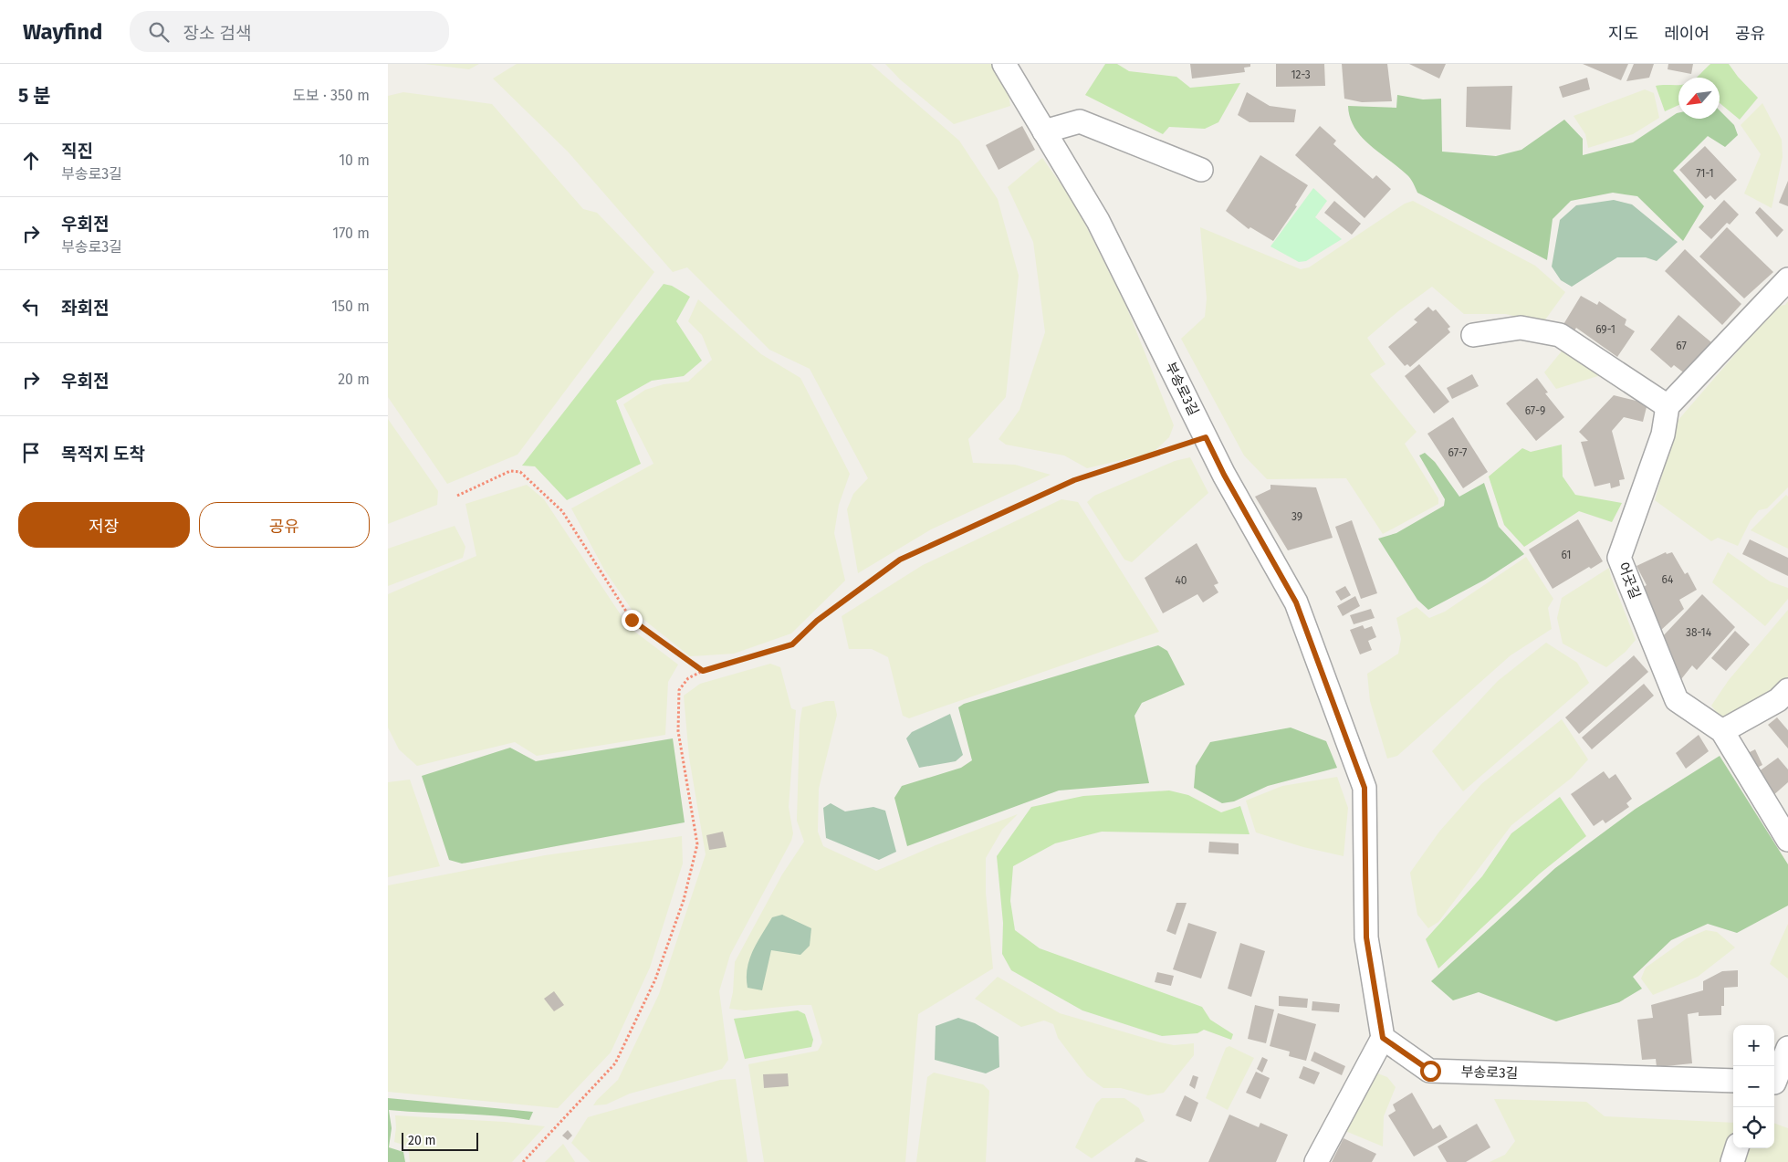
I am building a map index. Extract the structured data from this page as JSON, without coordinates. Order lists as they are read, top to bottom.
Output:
{
  "streets": {
    "street": ["부송로3길", "어곳길"]
  },
  "house_numbers": [
    "12-3",
    "71-1",
    "69-1",
    "67",
    "67-9",
    "67-7",
    "39",
    "61",
    "64",
    "40",
    "38-14"
  ],
  "scale_bar": "20 m",
  "north": "bottom left",
  "page": {
    "header": "Wayfind",
    "search": "장소 검색",
    "nav": ["지도", "레이어", "공유"],
    "heading": ["5 분", "도보 · 350 m"],
    "list": [
      ["직진", "부송로3길", "10 m"],
      ["우회전", "부송로3길", "170 m"],
      ["좌회전", "150 m"],
      ["우회전", "20 m"],
      "목적지 도착"
    ],
    "buttons": ["저장", "공유"],
    "map_buttons": ["+", "−"],
    "scale": "20 m"
  }
}
